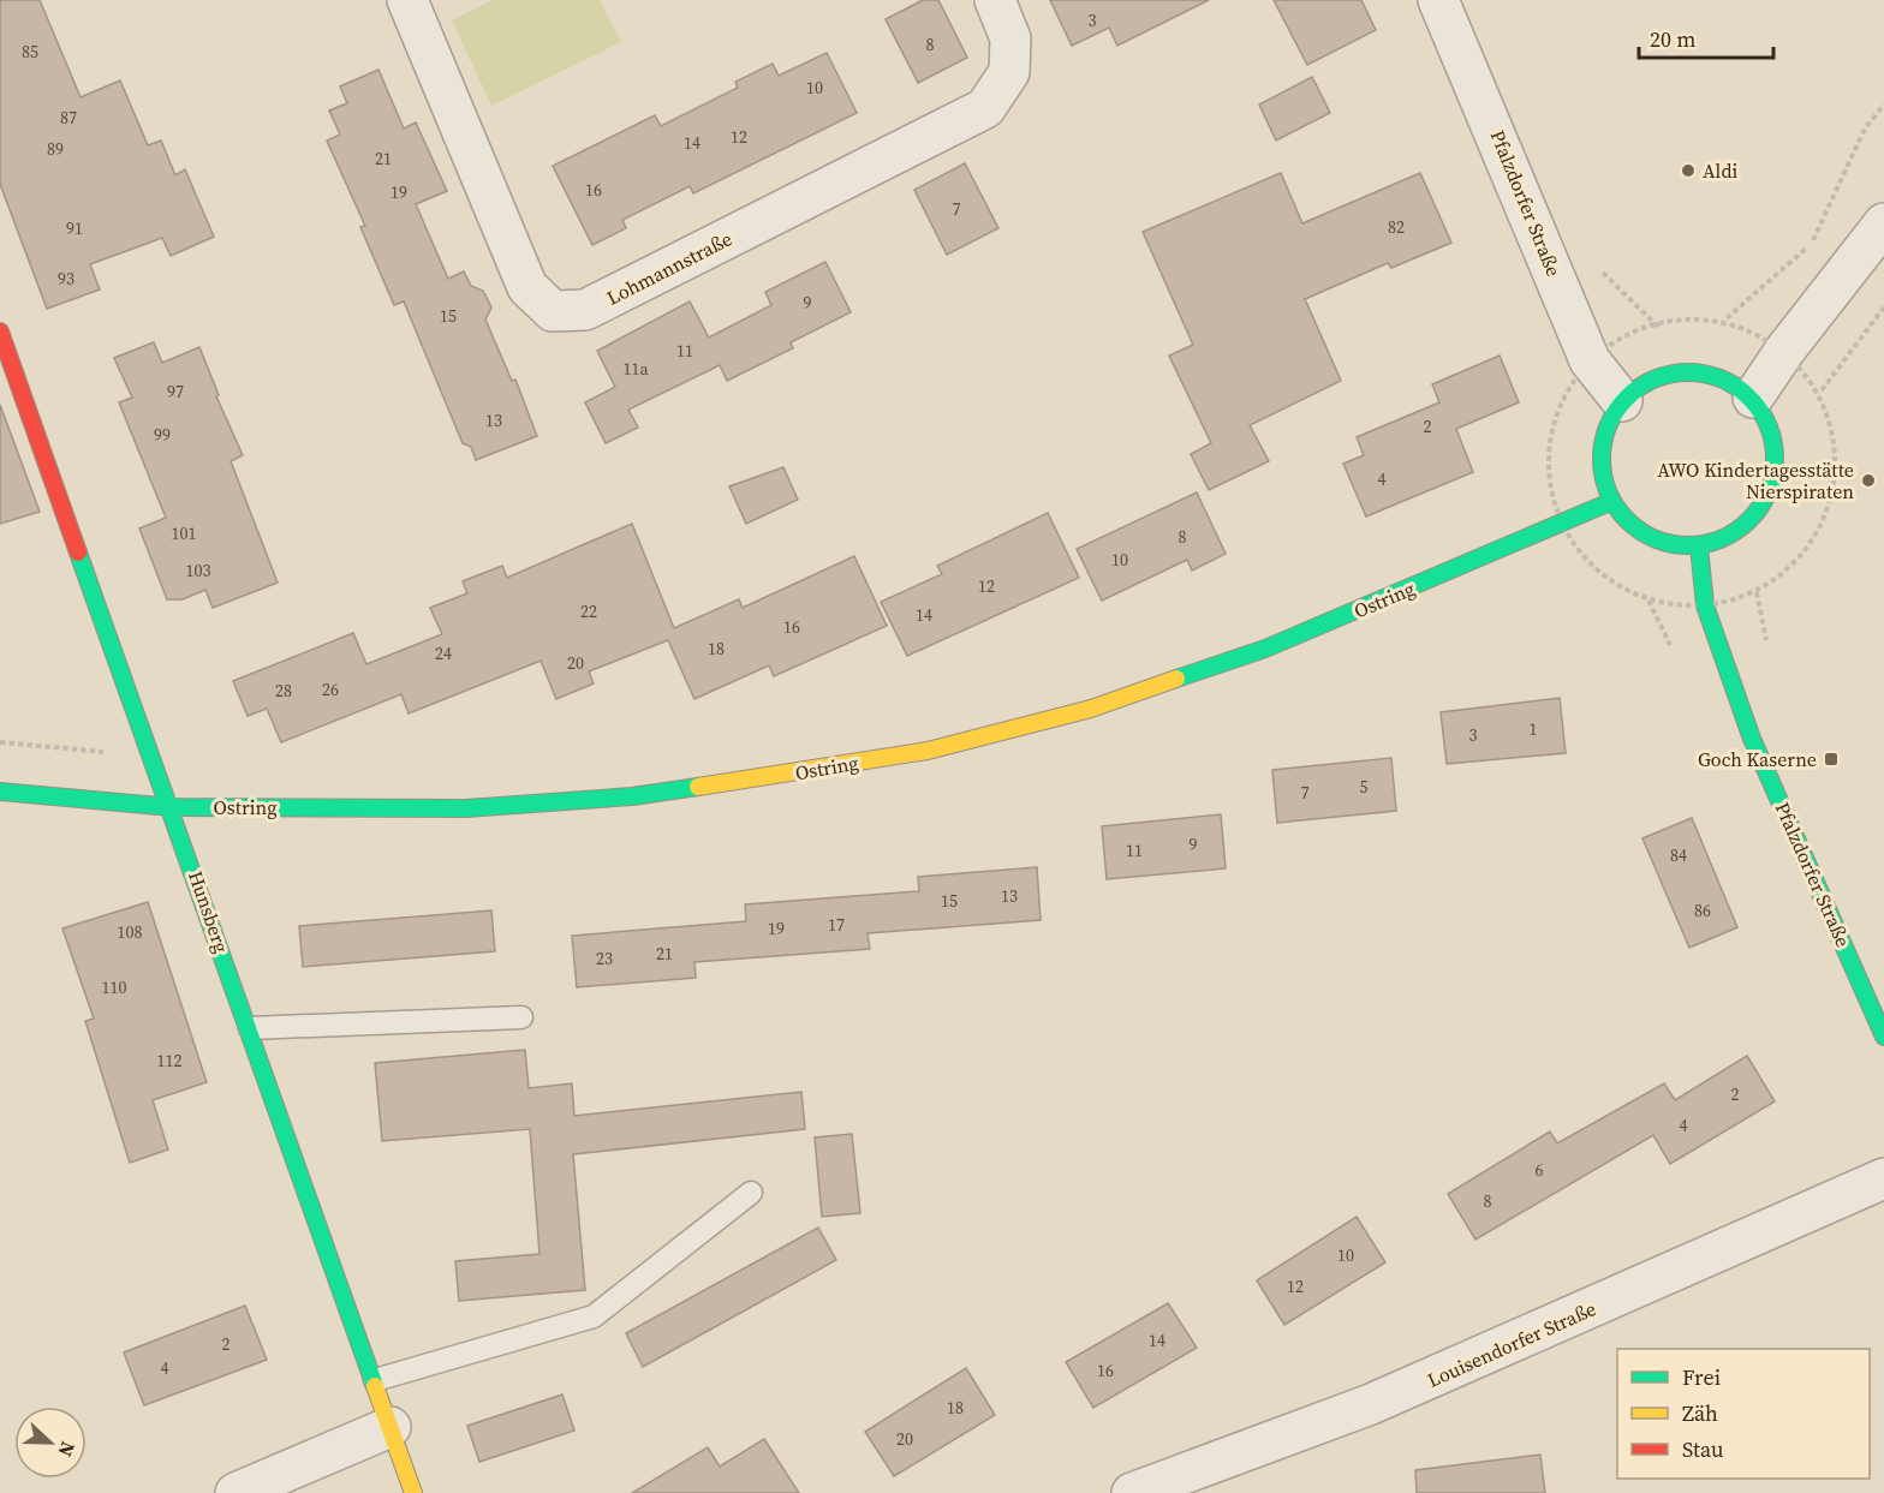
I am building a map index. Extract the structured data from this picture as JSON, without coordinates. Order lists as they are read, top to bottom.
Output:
{
  "streets": {
    "street": [
      "Pfalzdorfer Straße",
      "Lohmannstraße",
      "Ostring",
      "Hunsberg",
      "Louisendorfer Straße"
    ]
  },
  "crossings": [
    ["Pfalzdorfer Straße", "Ostring"],
    ["Ostring", "Hunsberg"]
  ],
  "places": {
    "other": ["Aldi", "AWO Kindertagesstätte Nierspiraten"],
    "transit": ["Goch Kaserne"]
  },
  "house_numbers": [
    "3",
    "8",
    "85",
    "10",
    "87",
    "12",
    "14",
    "89",
    "21",
    "16",
    "19",
    "7",
    "82",
    "91",
    "93",
    "9",
    "15",
    "11",
    "11a",
    "97",
    "13",
    "2",
    "99",
    "4",
    "101",
    "8",
    "10",
    "103",
    "12",
    "22",
    "14",
    "16",
    "18",
    "24",
    "20",
    "26",
    "28",
    "1",
    "3",
    "5",
    "7",
    "9",
    "11",
    "84",
    "13",
    "15",
    "86",
    "17",
    "19",
    "108",
    "21",
    "23",
    "110",
    "112",
    "2",
    "4",
    "6",
    "8",
    "10",
    "12",
    "14",
    "2",
    "4",
    "16",
    "18",
    "20"
  ],
  "legend": ["Frei", "Zäh", "Stau"],
  "scale_bar": "20 m",
  "north": "right"
}
